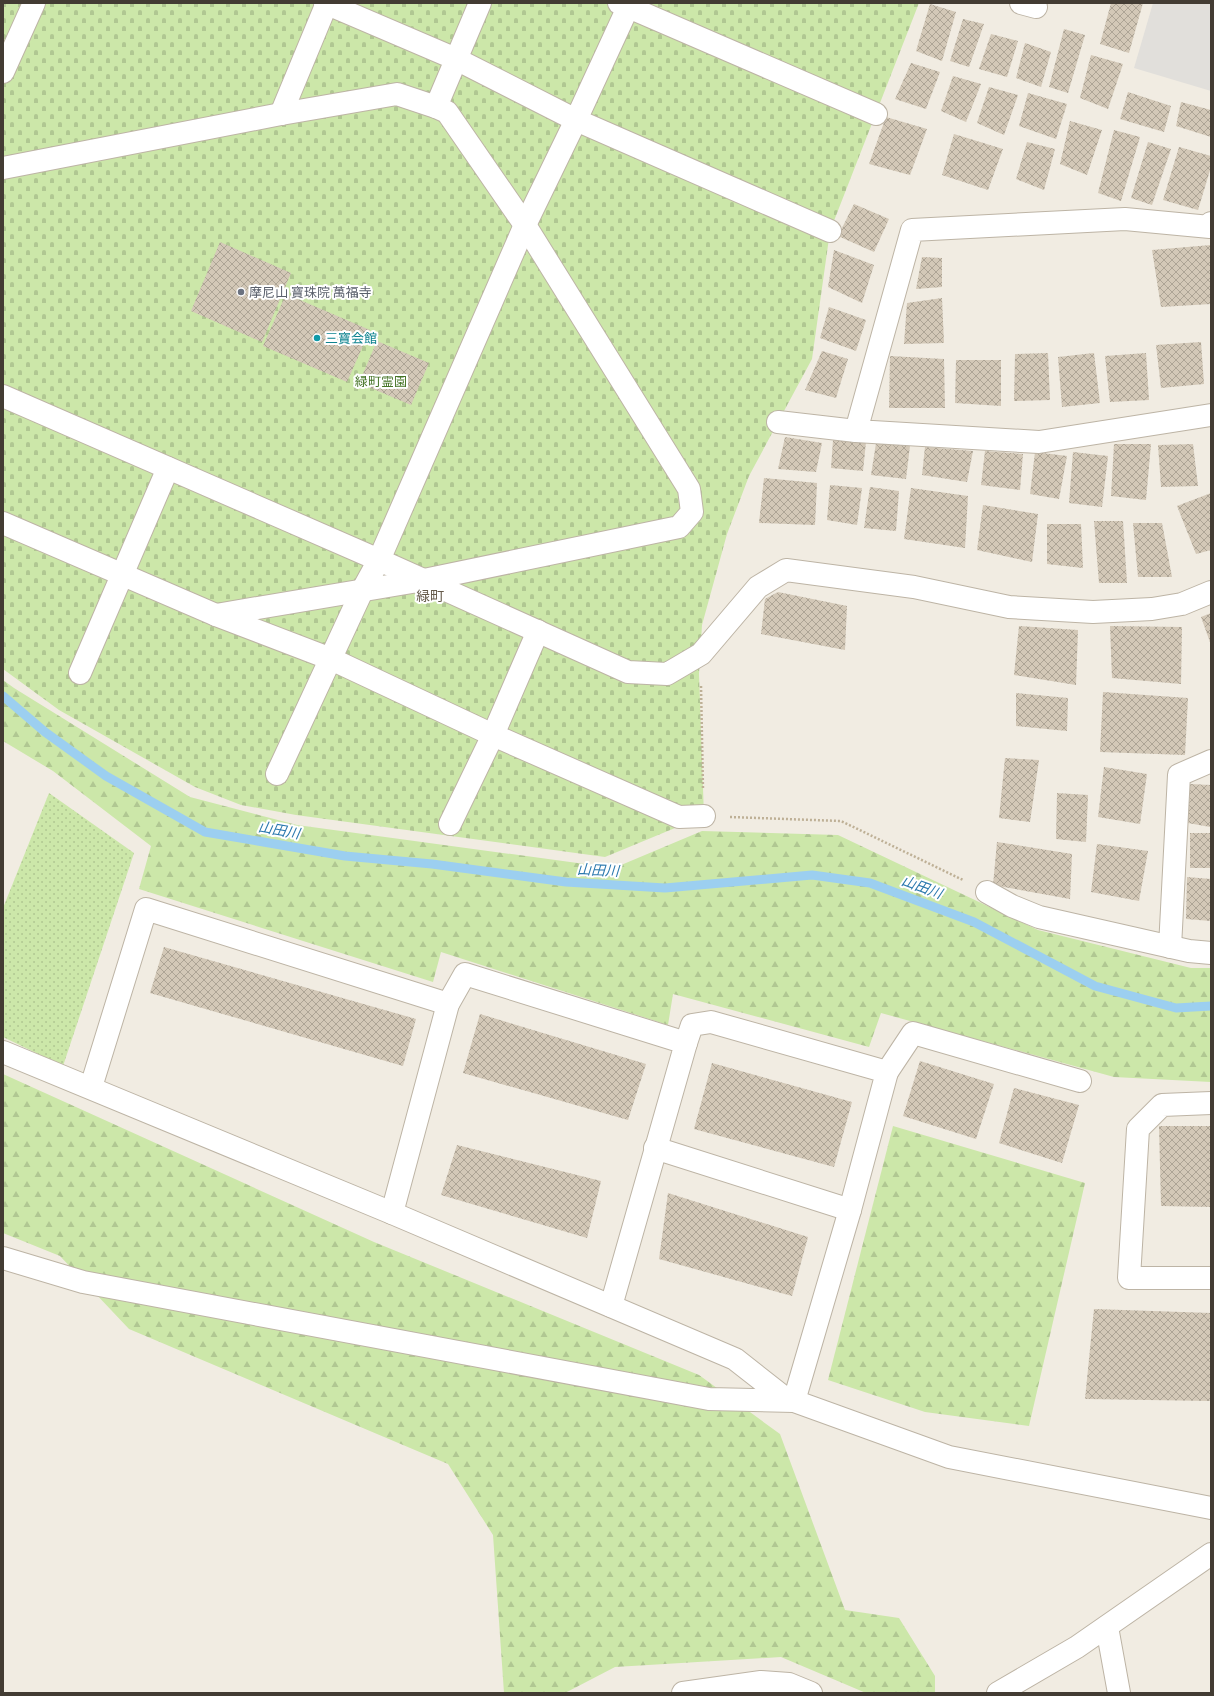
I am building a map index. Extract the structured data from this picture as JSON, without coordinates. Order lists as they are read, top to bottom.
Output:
{
  "districts": ["緑町"],
  "water": ["山田川"],
  "parks": ["緑町霊園"],
  "places": ["摩尼山 寶珠院 萬福寺", "三寶会館"]
}
